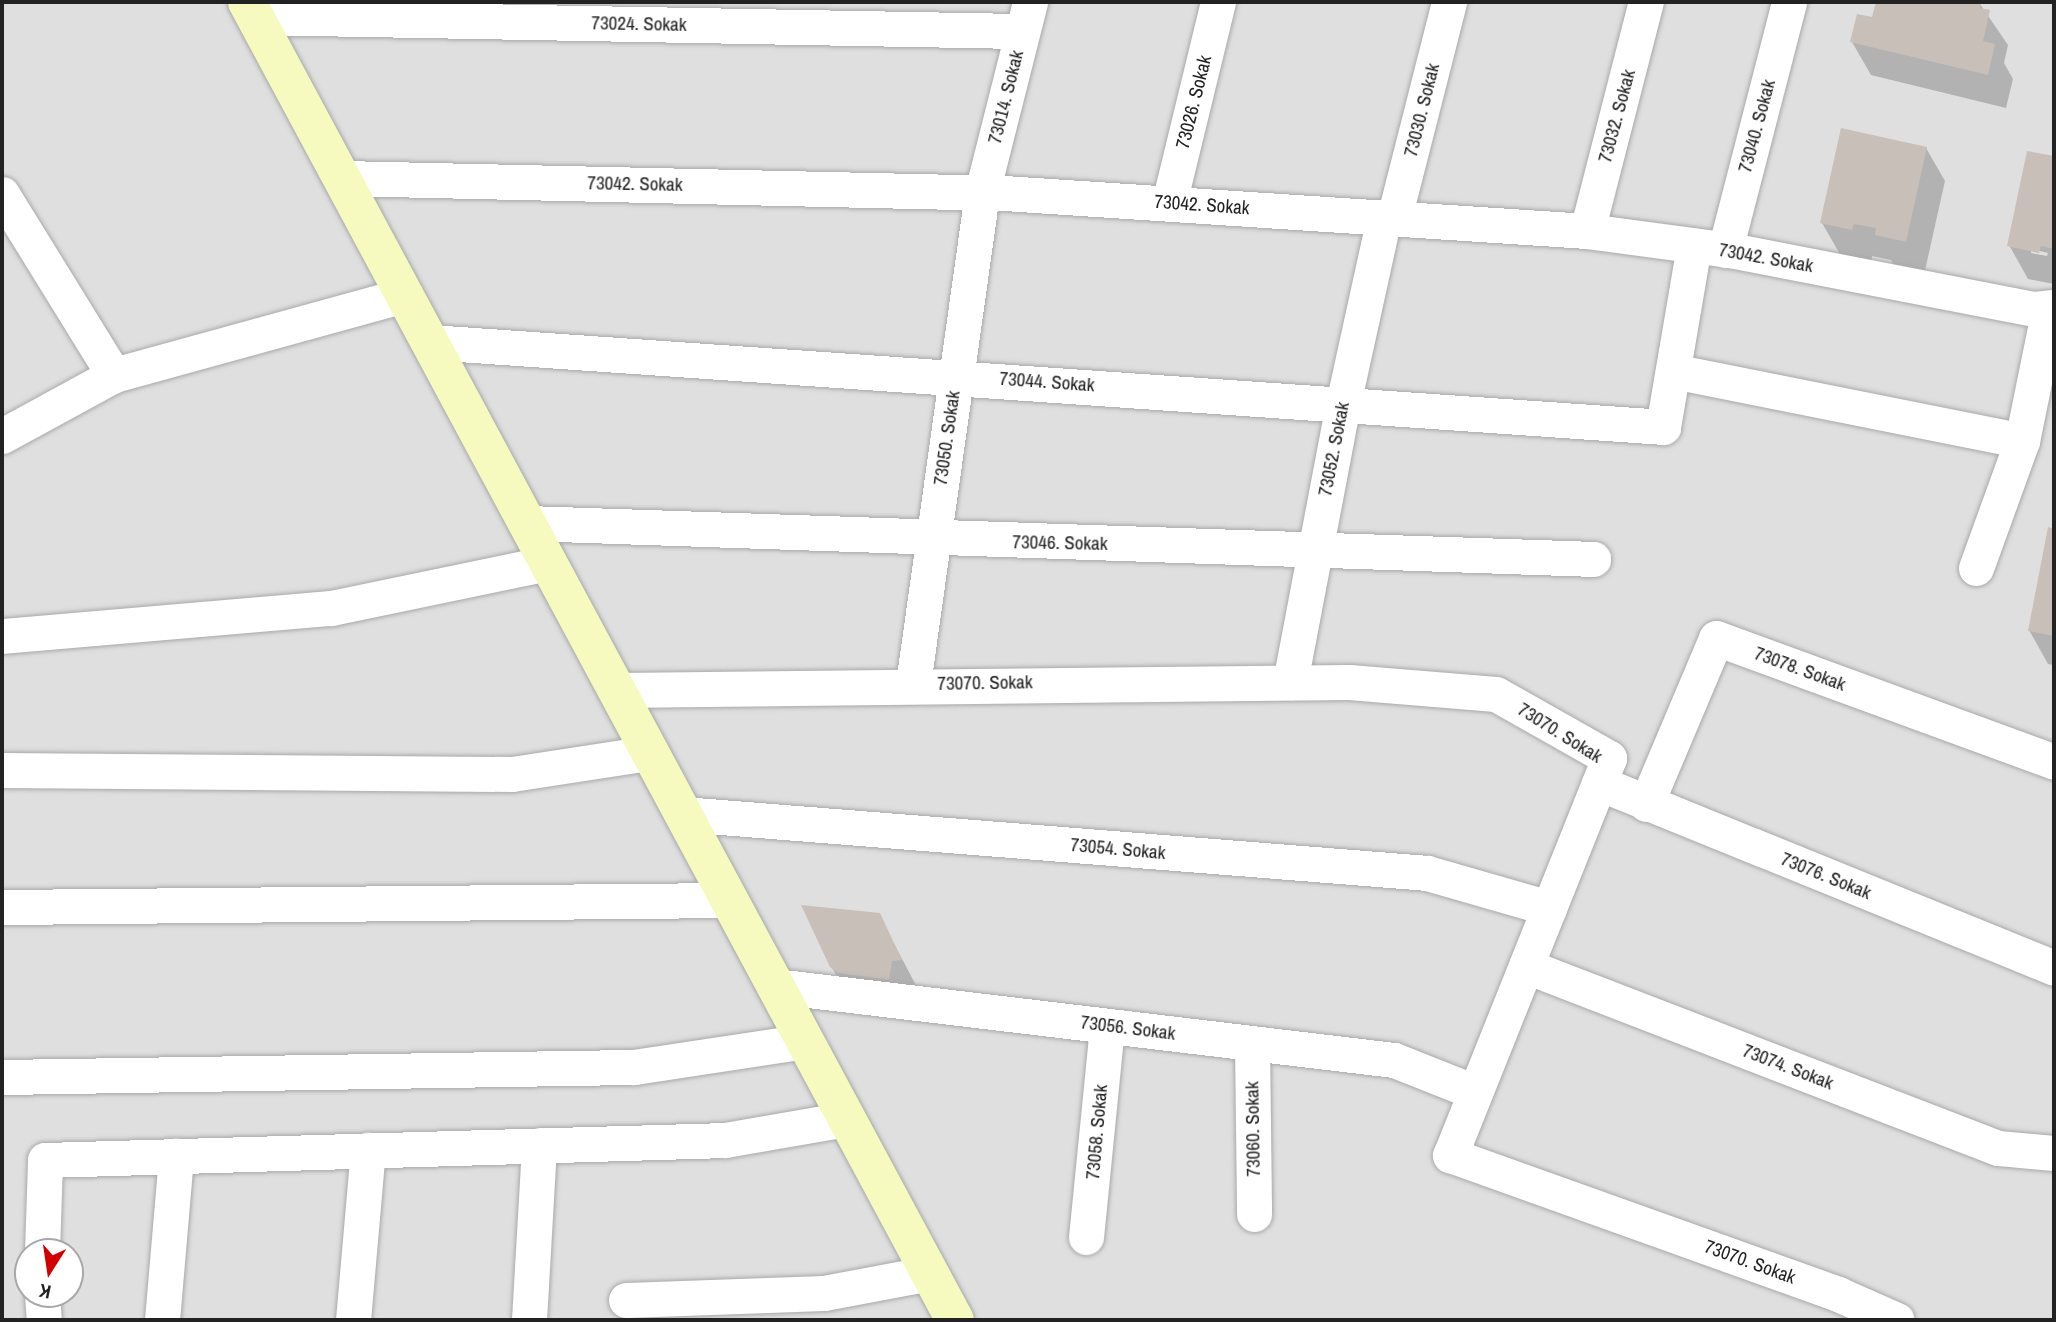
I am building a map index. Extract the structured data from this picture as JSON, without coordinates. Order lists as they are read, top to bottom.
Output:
{
  "streets": {
    "street": [
      "73024. Sokak",
      "73014. Sokak",
      "73026. Sokak",
      "73030. Sokak",
      "73032. Sokak",
      "73040. Sokak",
      "73042. Sokak",
      "73044. Sokak",
      "73050. Sokak",
      "73052. Sokak",
      "73046. Sokak",
      "73078. Sokak",
      "73070. Sokak",
      "73054. Sokak",
      "73076. Sokak",
      "73056. Sokak",
      "73074. Sokak",
      "73060. Sokak",
      "73058. Sokak"
    ]
  },
  "crossings": [
    ["73024. Sokak", "73014. Sokak"],
    ["73014. Sokak", "73042. Sokak"],
    ["73014. Sokak", "73050. Sokak"],
    ["73026. Sokak", "73042. Sokak"],
    ["73030. Sokak", "73042. Sokak"],
    ["73030. Sokak", "73052. Sokak"],
    ["73032. Sokak", "73042. Sokak"],
    ["73040. Sokak", "73042. Sokak"],
    ["73040. Sokak", "73044. Sokak"],
    ["73042. Sokak", "73050. Sokak"],
    ["73042. Sokak", "73052. Sokak"],
    ["73044. Sokak", "73050. Sokak"],
    ["73044. Sokak", "73052. Sokak"],
    ["73050. Sokak", "73046. Sokak"],
    ["73050. Sokak", "73070. Sokak"],
    ["73052. Sokak", "73046. Sokak"],
    ["73052. Sokak", "73070. Sokak"],
    ["73078. Sokak", "73076. Sokak"],
    ["73070. Sokak", "73054. Sokak"],
    ["73070. Sokak", "73076. Sokak"],
    ["73070. Sokak", "73056. Sokak"],
    ["73070. Sokak", "73074. Sokak"],
    ["73056. Sokak", "73060. Sokak"],
    ["73056. Sokak", "73058. Sokak"]
  ],
  "north": "bottom"
}
